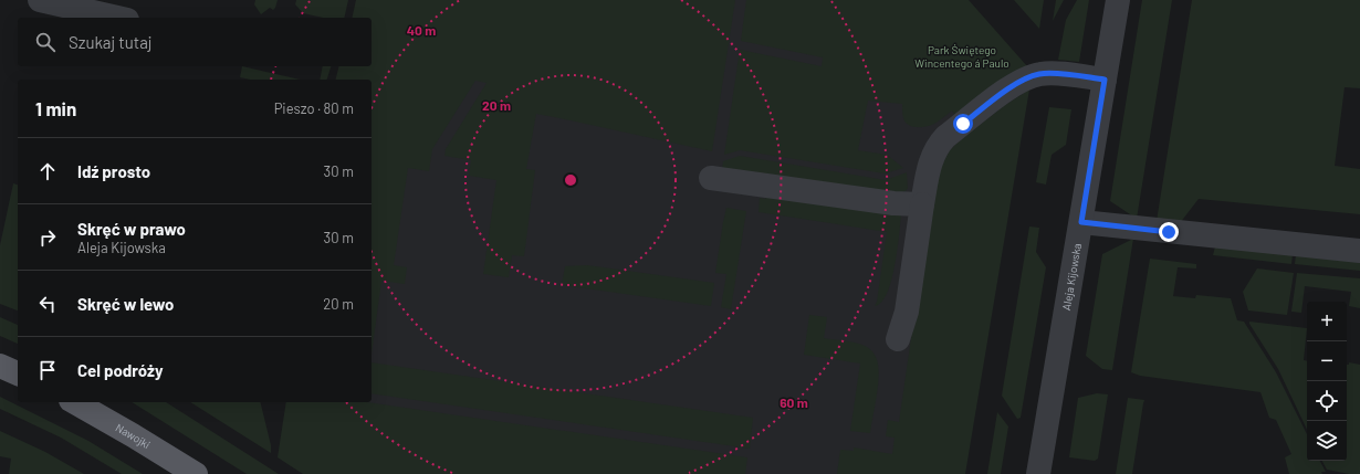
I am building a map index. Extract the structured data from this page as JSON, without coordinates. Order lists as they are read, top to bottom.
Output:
{
  "streets": {
    "main road": ["Nawojki"],
    "street": ["Aleja Kijowska"]
  },
  "parks": ["Park Świętego Wincentego á Paulo"],
  "page": {
    "search": "Szukaj tutaj",
    "heading": ["1 min", "Pieszo · 80 m"],
    "list": [
      ["Idź prosto", "30 m"],
      ["Skręć w prawo", "Aleja Kijowska", "30 m"],
      ["Skręć w lewo", "20 m"],
      "Cel podróży"
    ],
    "map_buttons": ["+", "−"]
  },
  "rings": ["40 m", "20 m", "60 m"]
}
